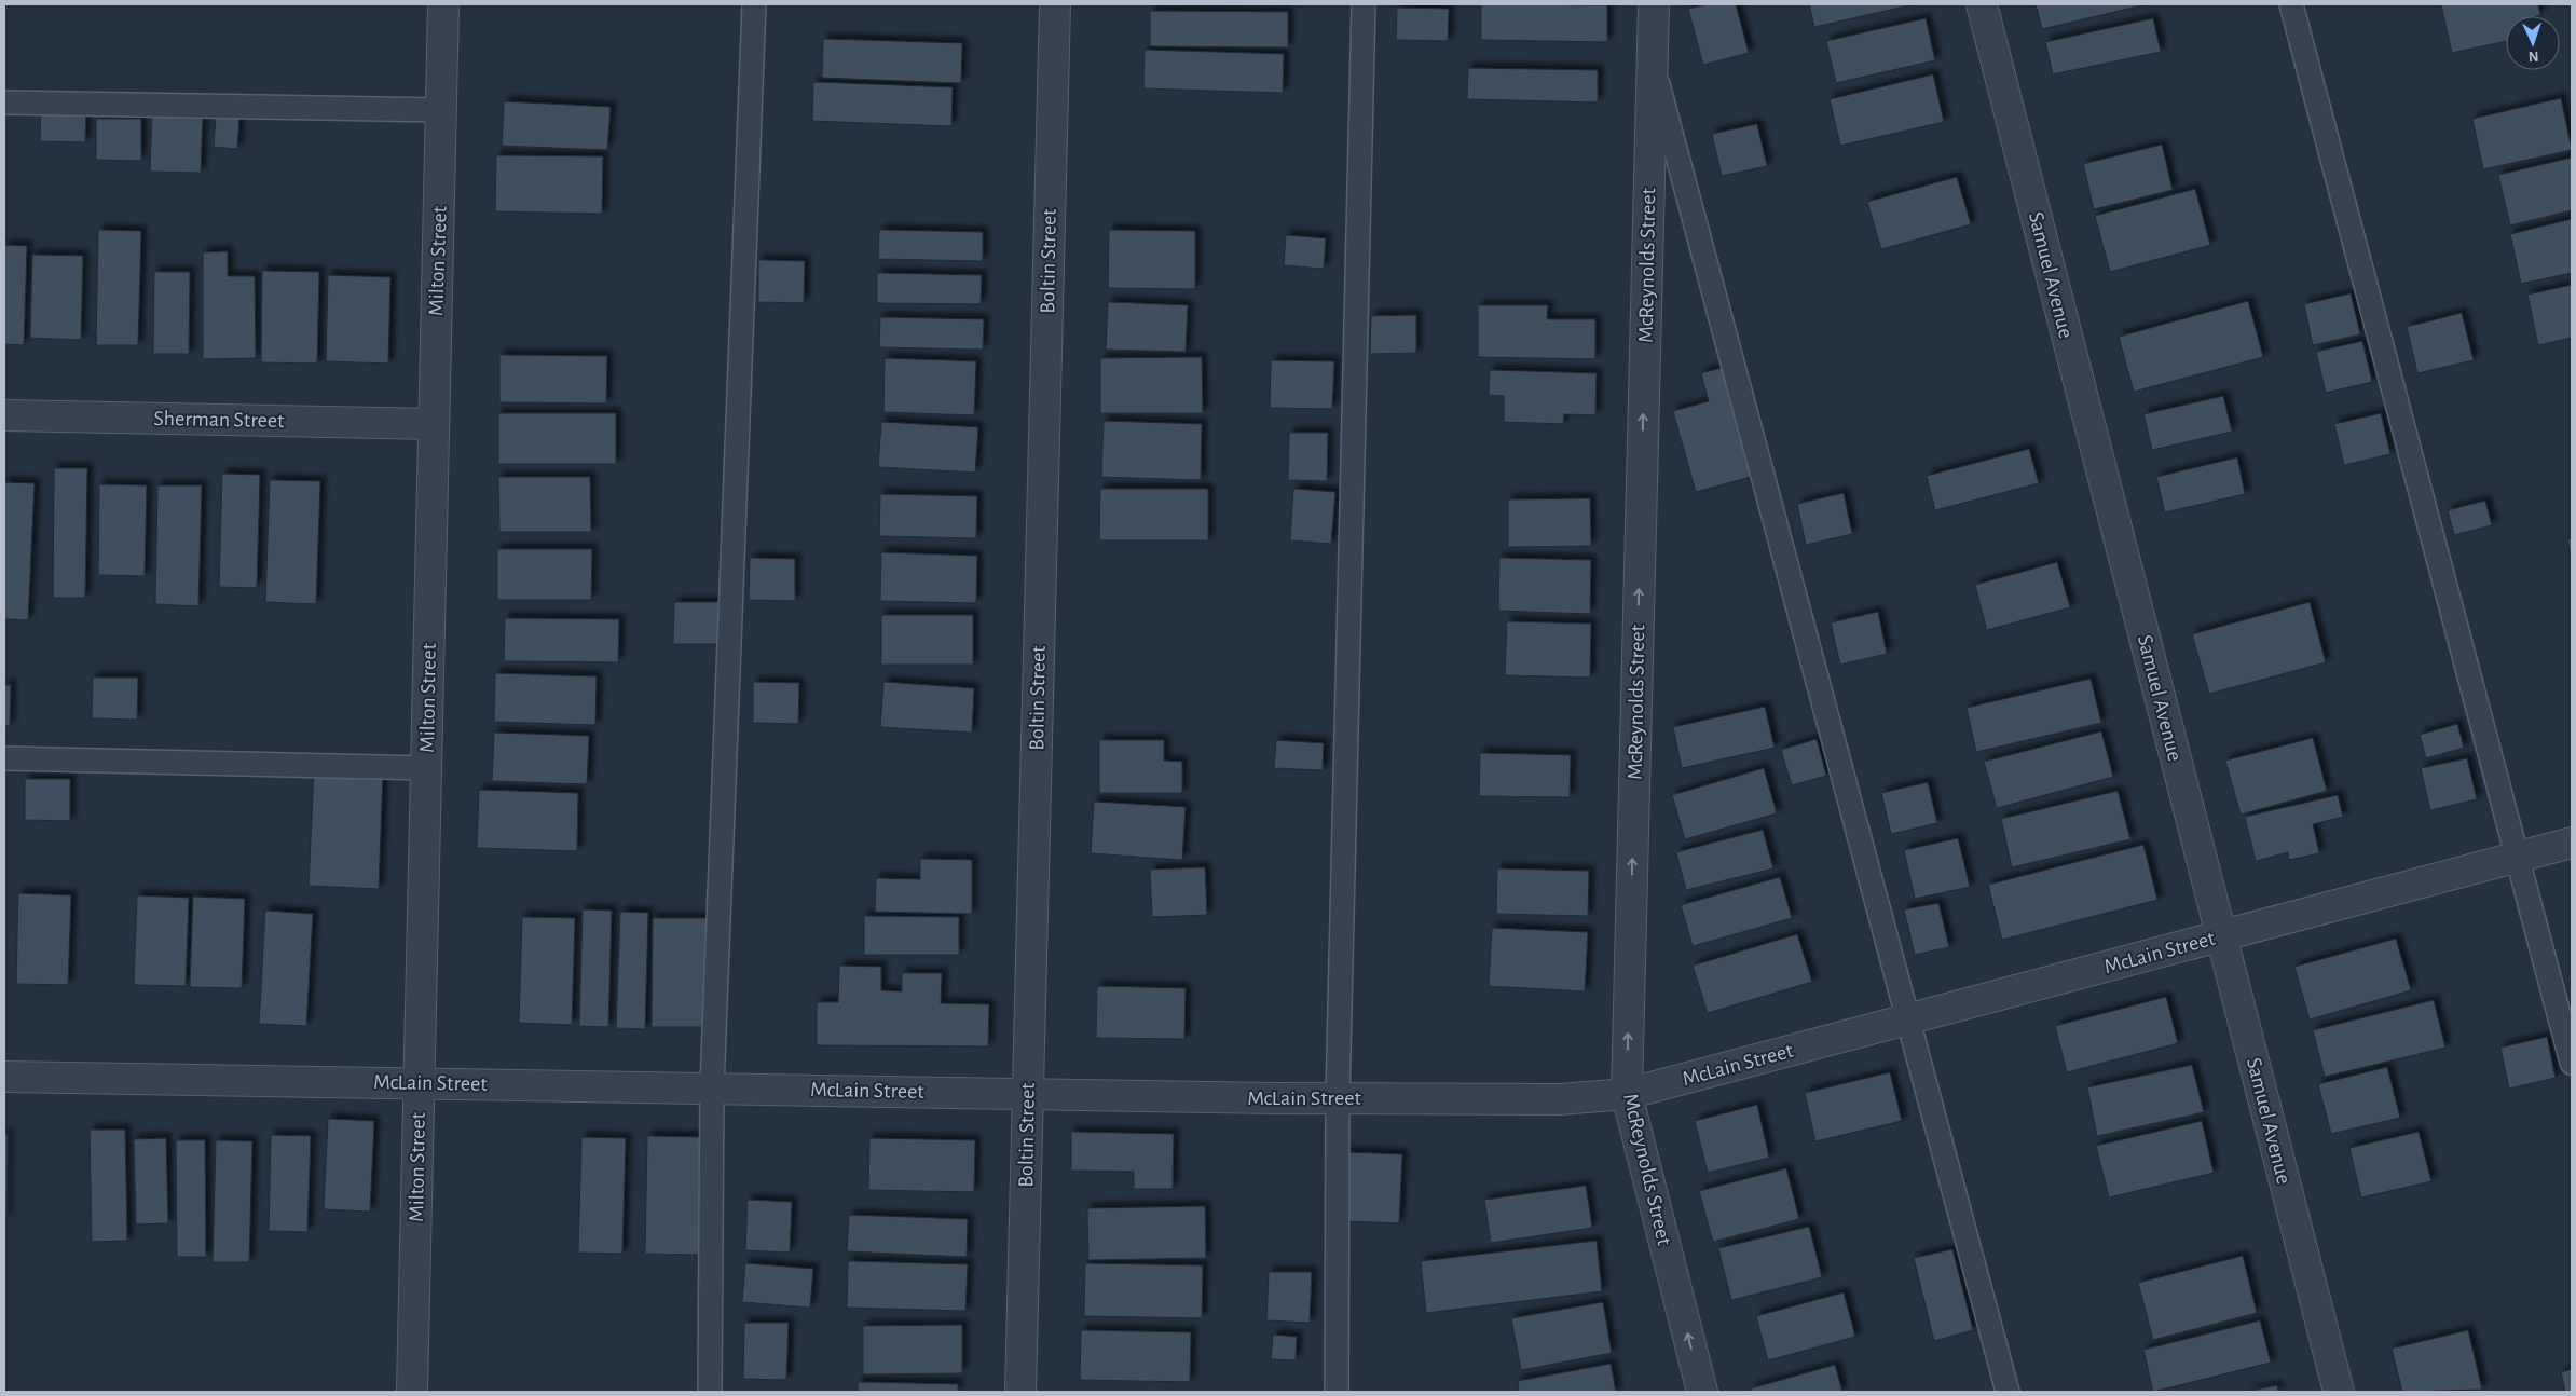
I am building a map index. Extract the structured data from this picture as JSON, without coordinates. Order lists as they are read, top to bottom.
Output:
{
  "streets": {
    "street": [
      "Milton Street",
      "Boltin Street",
      "McReynolds Street",
      "Samuel Avenue",
      "Sherman Street",
      "McLain Street"
    ]
  },
  "crossings": [
    ["Milton Street", "Sherman Street"],
    ["Milton Street", "McLain Street"],
    ["Boltin Street", "McLain Street"],
    ["McReynolds Street", "McLain Street"],
    ["Samuel Avenue", "McLain Street"]
  ],
  "one_way": ["McReynolds Street"],
  "north": "bottom"
}
